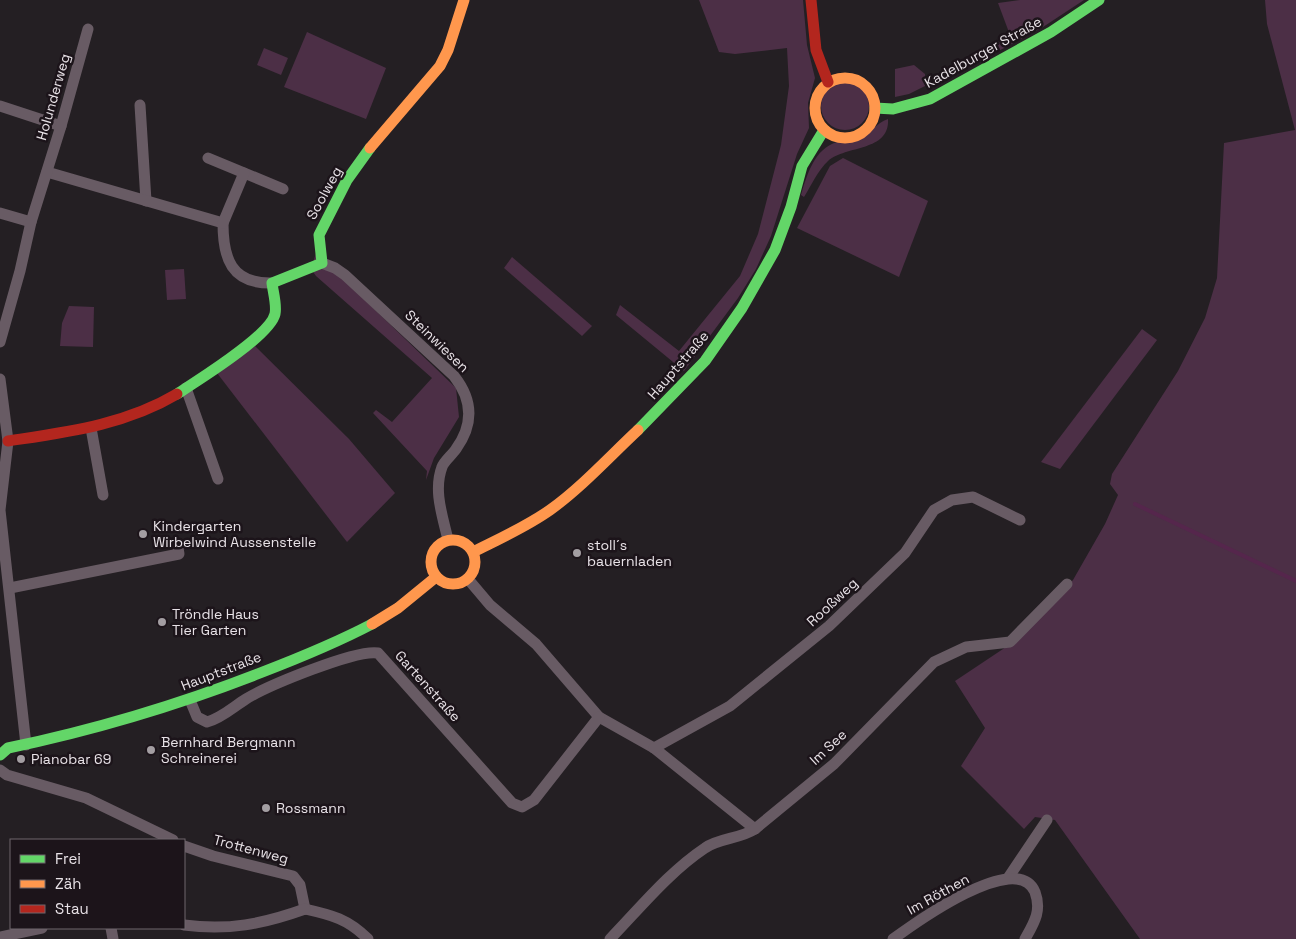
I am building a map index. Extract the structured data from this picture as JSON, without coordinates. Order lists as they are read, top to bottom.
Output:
{
  "streets": {
    "main road": ["Kadelburger Straße", "Soolweg", "Hauptstraße"],
    "street": [
      "Holunderweg",
      "Steinwiesen",
      "Rooßweg",
      "Gartenstraße",
      "Im See",
      "Trottenweg",
      "Im Röthen"
    ]
  },
  "crossings": [
    ["Kadelburger Straße", "Hauptstraße"],
    ["Soolweg", "Steinwiesen"],
    ["Steinwiesen", "Hauptstraße"],
    ["Hauptstraße", "Gartenstraße"]
  ],
  "places": [
    "Kindergarten Wirbelwind Aussenstelle",
    "stoll´s bauernladen",
    "Tröndle Haus Tier Garten",
    "Bernhard Bergmann Schreinerei",
    "Pianobar 69",
    "Rossmann"
  ],
  "legend": ["Frei", "Zäh", "Stau"]
}
